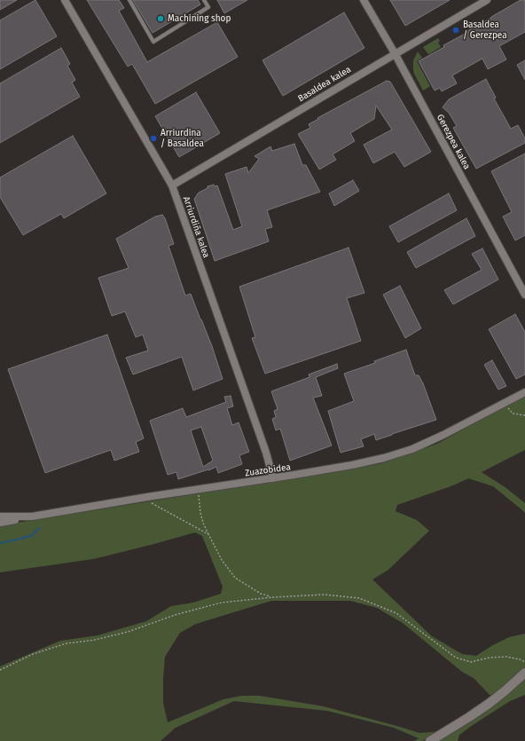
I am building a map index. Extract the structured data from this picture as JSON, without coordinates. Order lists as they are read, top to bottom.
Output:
{
  "streets": {
    "street": [
      "Basaldea kalea",
      "Gerezpea kalea",
      "Arriurdiña kalea",
      "Zuazobidea"
    ]
  },
  "crossings": [
    ["Basaldea kalea", "Gerezpea kalea"],
    ["Basaldea kalea", "Arriurdiña kalea"],
    ["Arriurdiña kalea", "Zuazobidea"]
  ],
  "places": ["Machining shop", "Basaldea / Gerezpea", "Arriurdina / Basaldea"]
}
